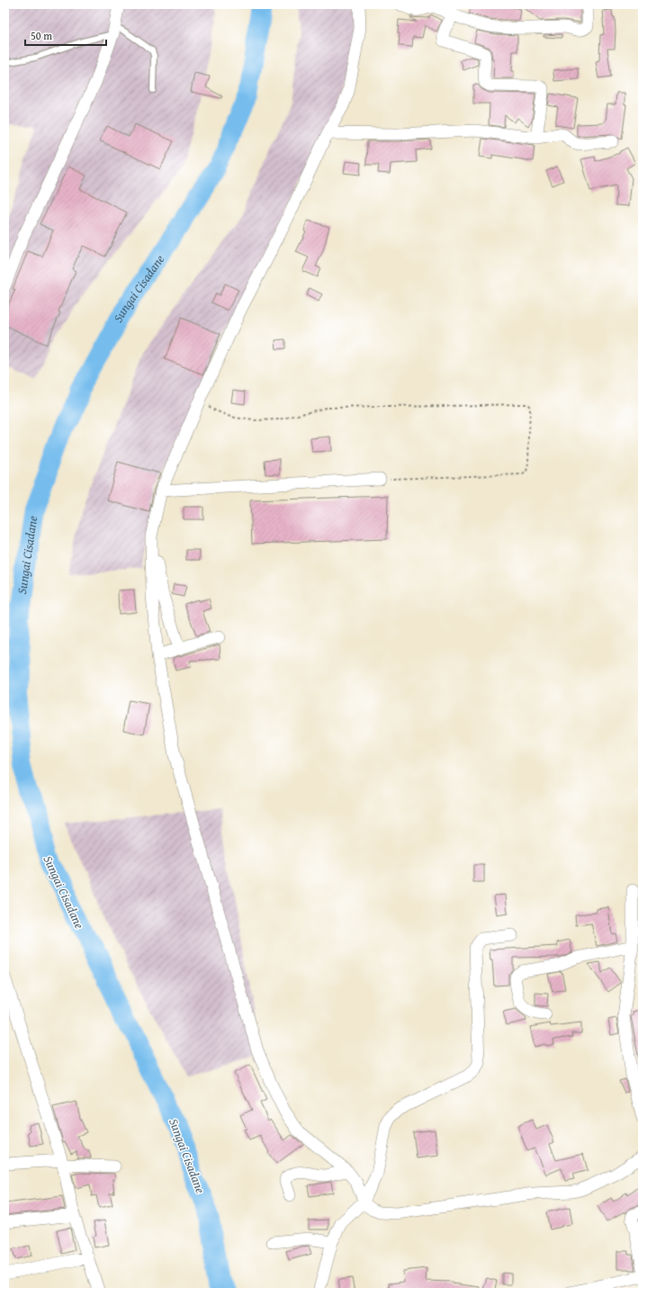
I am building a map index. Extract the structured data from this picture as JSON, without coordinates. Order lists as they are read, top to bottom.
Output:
{
  "water": ["Sungai Cisadane"],
  "scale_bar": "50 m"
}
